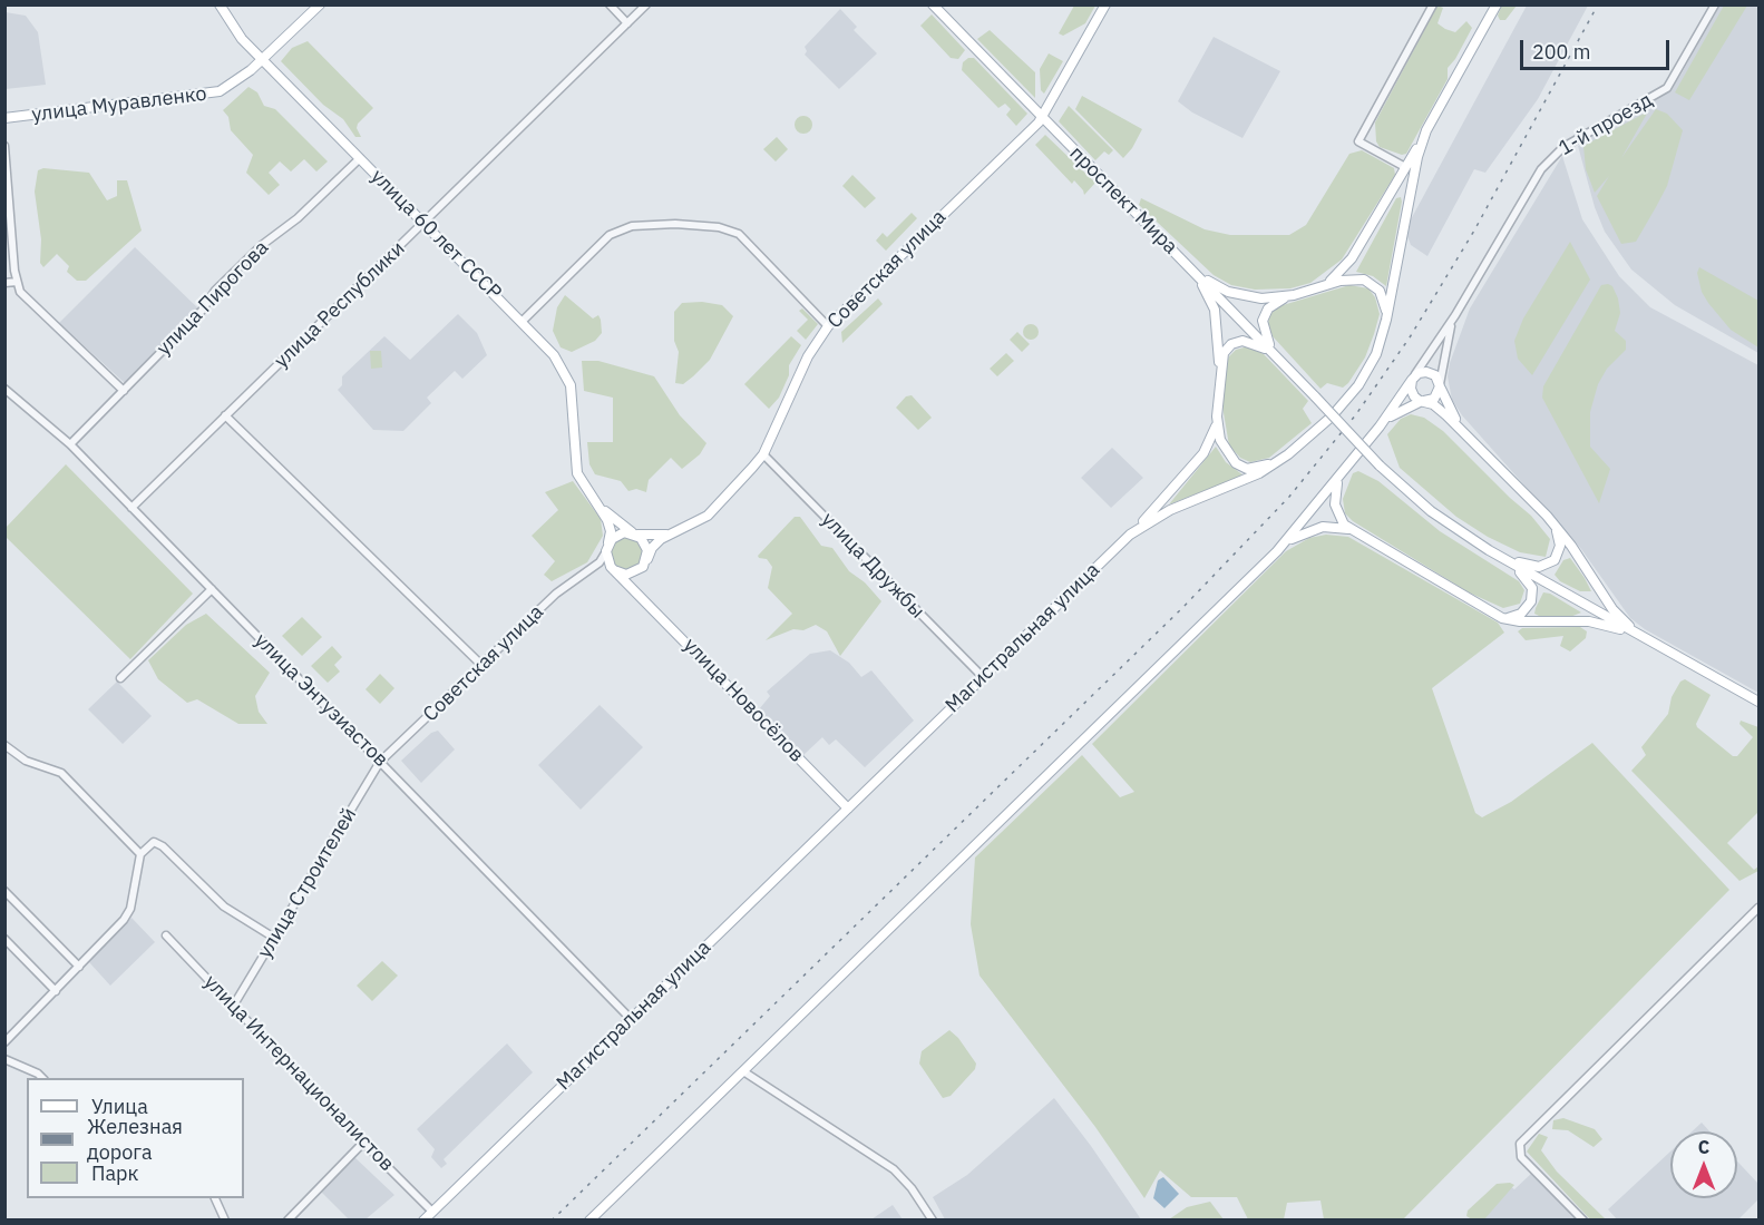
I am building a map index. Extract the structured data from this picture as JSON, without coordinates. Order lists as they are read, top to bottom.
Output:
{
  "streets": {
    "main road": [
      "улица Муравленко",
      "проспект Мира",
      "улица 60 лет СССР",
      "Советская улица",
      "Магистральная улица",
      "улица Новосёлов"
    ],
    "street": [
      "1-й проезд",
      "улица Пирогова",
      "улица Республики",
      "улица Дружбы",
      "улица Энтузиастов",
      "улица Строителей",
      "улица Интернационалистов"
    ]
  },
  "crossings": [
    ["улица Муравленко", "улица 60 лет СССР"],
    ["проспект Мира", "Советская улица"],
    ["улица 60 лет СССР", "улица Пирогова"],
    ["улица 60 лет СССР", "улица Республики"],
    ["Советская улица", "улица Дружбы"],
    ["Советская улица", "улица Энтузиастов"],
    ["Советская улица", "улица Новосёлов"],
    ["Советская улица", "улица Строителей"],
    ["улица Пирогова", "улица Энтузиастов"],
    ["улица Республики", "улица Энтузиастов"],
    ["улица Дружбы", "Магистральная улица"],
    ["Магистральная улица", "улица Энтузиастов"],
    ["Магистральная улица", "улица Новосёлов"],
    ["Магистральная улица", "улица Интернационалистов"],
    ["улица Энтузиастов", "улица Строителей"],
    ["улица Строителей", "улица Интернационалистов"]
  ],
  "legend": ["Улица", "Железная дорога", "Парк"],
  "scale_bar": "200 m",
  "north": "top"
}
